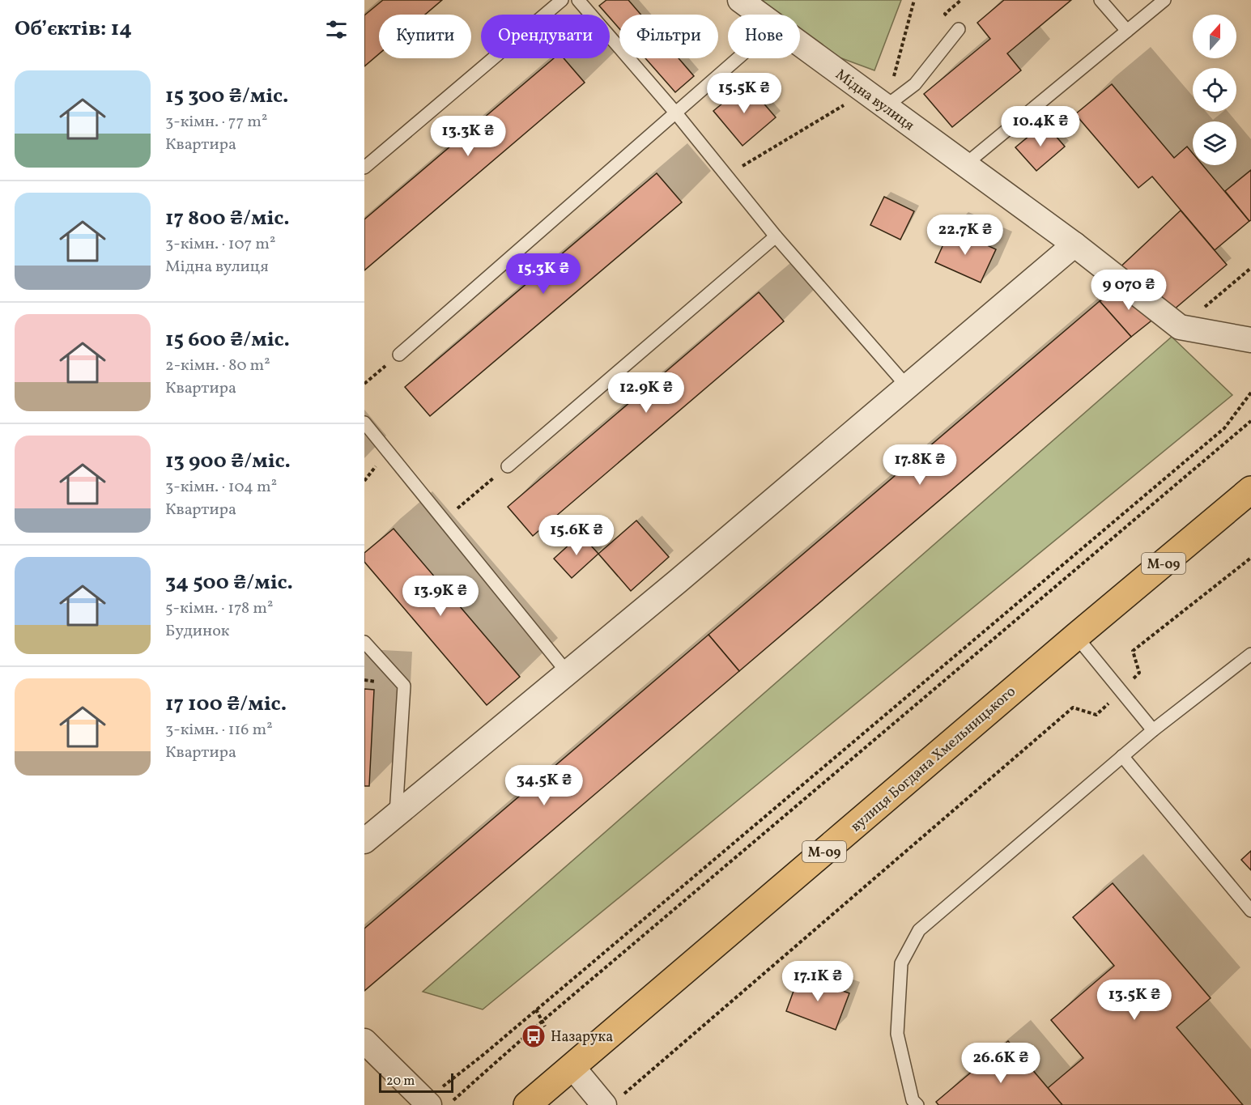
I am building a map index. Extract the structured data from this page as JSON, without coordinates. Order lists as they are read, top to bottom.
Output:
{
  "streets": {
    "main road": ["М-09", "вулиця Богдана Хмельницького"],
    "street": ["Мідна вулиця"]
  },
  "places": {
    "bus stop": ["Назарука"]
  },
  "scale_bar": "20 m",
  "north": "top",
  "page": {
    "heading": "Об’єктів: 14",
    "chip": [
      "Купити",
      "Орендувати",
      "Фільтри",
      "Нове"
    ],
    "list": [
      {
        "name": "15 300 ₴/міс.",
        "note": "3-кімн. · 77 m² · Квартира"
      },
      {
        "name": "17 800 ₴/міс.",
        "note": "3-кімн. · 107 m² · Мідна вулиця"
      },
      {
        "name": "15 600 ₴/міс.",
        "note": "2-кімн. · 80 m² · Квартира"
      },
      {
        "name": "13 900 ₴/міс.",
        "note": "3-кімн. · 104 m² · Квартира"
      },
      {
        "name": "34 500 ₴/міс.",
        "note": "5-кімн. · 178 m² · Будинок"
      },
      {
        "name": "17 100 ₴/міс.",
        "note": "3-кімн. · 116 m² · Квартира"
      }
    ],
    "price": [
      "15.5K ₴",
      "10.4K ₴",
      "13.3K ₴",
      "22.7K ₴",
      "15.3K ₴",
      "9 070 ₴",
      "12.9K ₴",
      "17.8K ₴",
      "15.6K ₴",
      "13.9K ₴",
      "34.5K ₴",
      "17.1K ₴",
      "13.5K ₴",
      "26.6K ₴"
    ],
    "scale": "20 m"
  }
}
